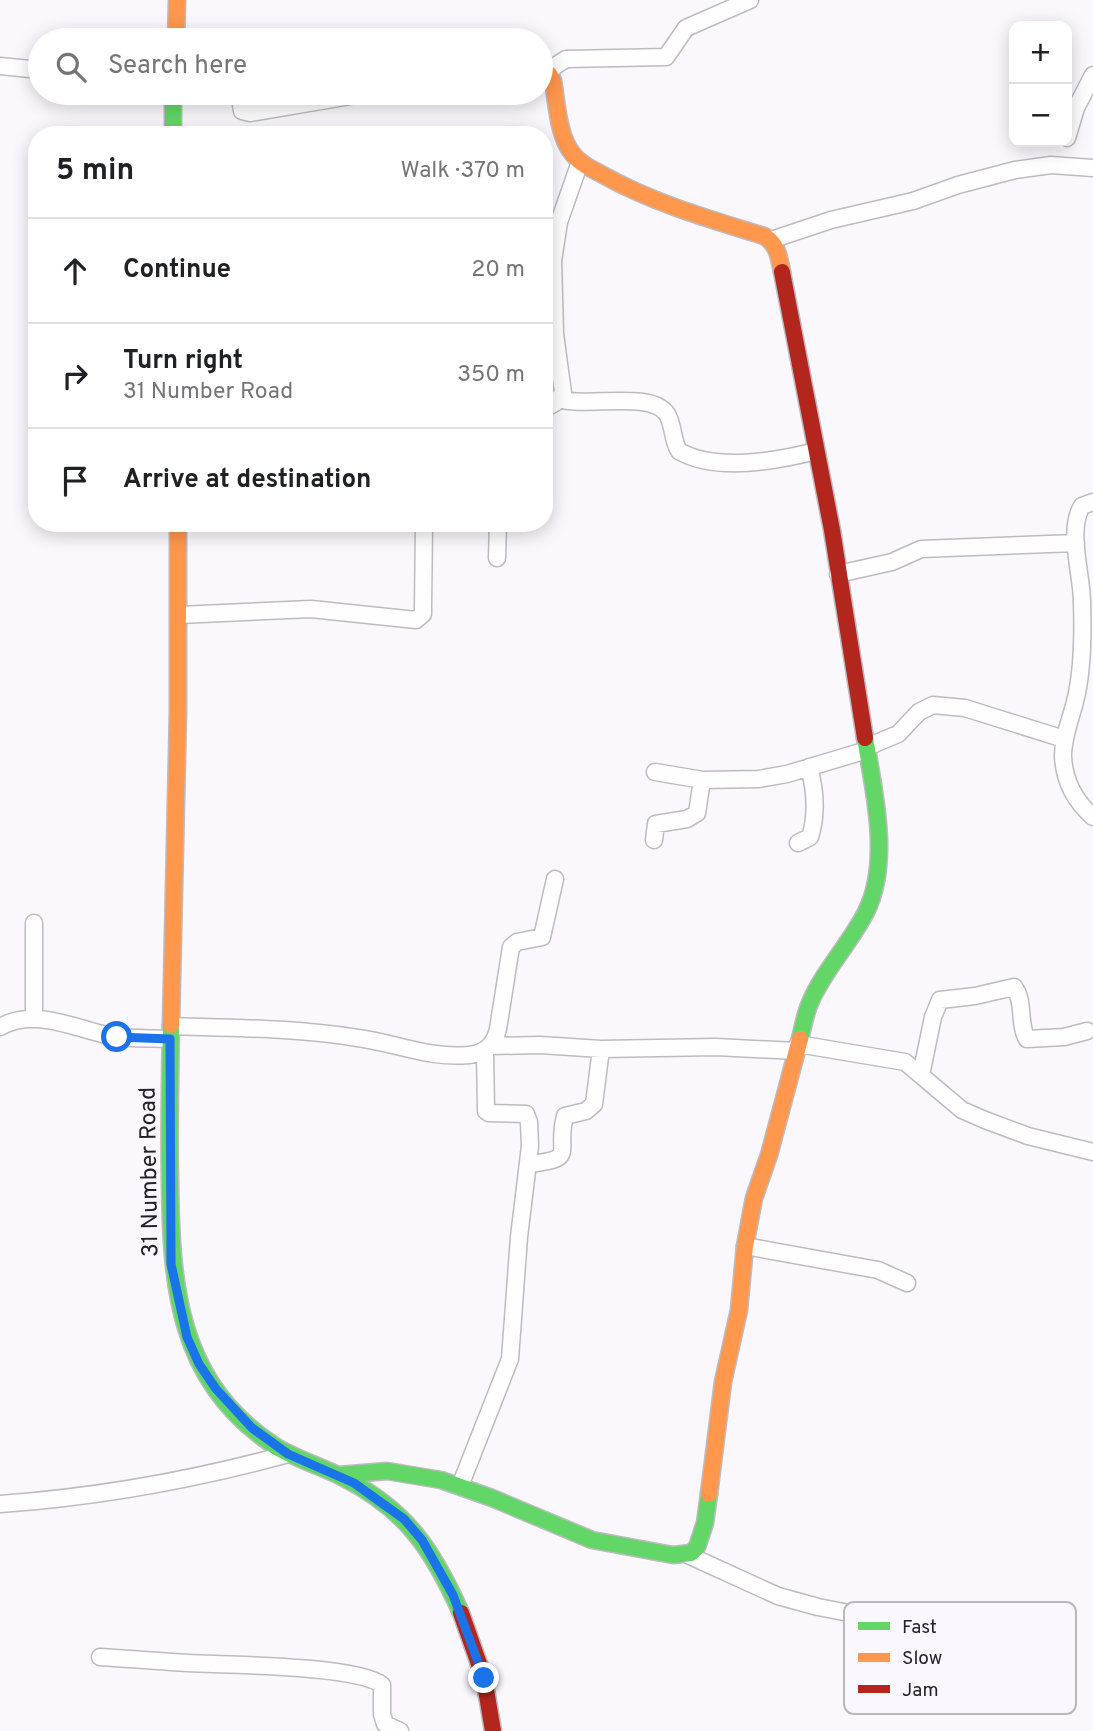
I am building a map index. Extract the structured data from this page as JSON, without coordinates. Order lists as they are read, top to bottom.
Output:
{
  "streets": {
    "street": ["31 Number Road"]
  },
  "legend": ["Fast", "Slow", "Jam"],
  "page": {
    "map_buttons": ["+", "−"],
    "search": "Search here",
    "heading": ["5 min", "Walk · 370 m"],
    "list": [
      ["Continue", "20 m"],
      ["Turn right", "31 Number Road", "350 m"],
      "Arrive at destination"
    ]
  }
}
